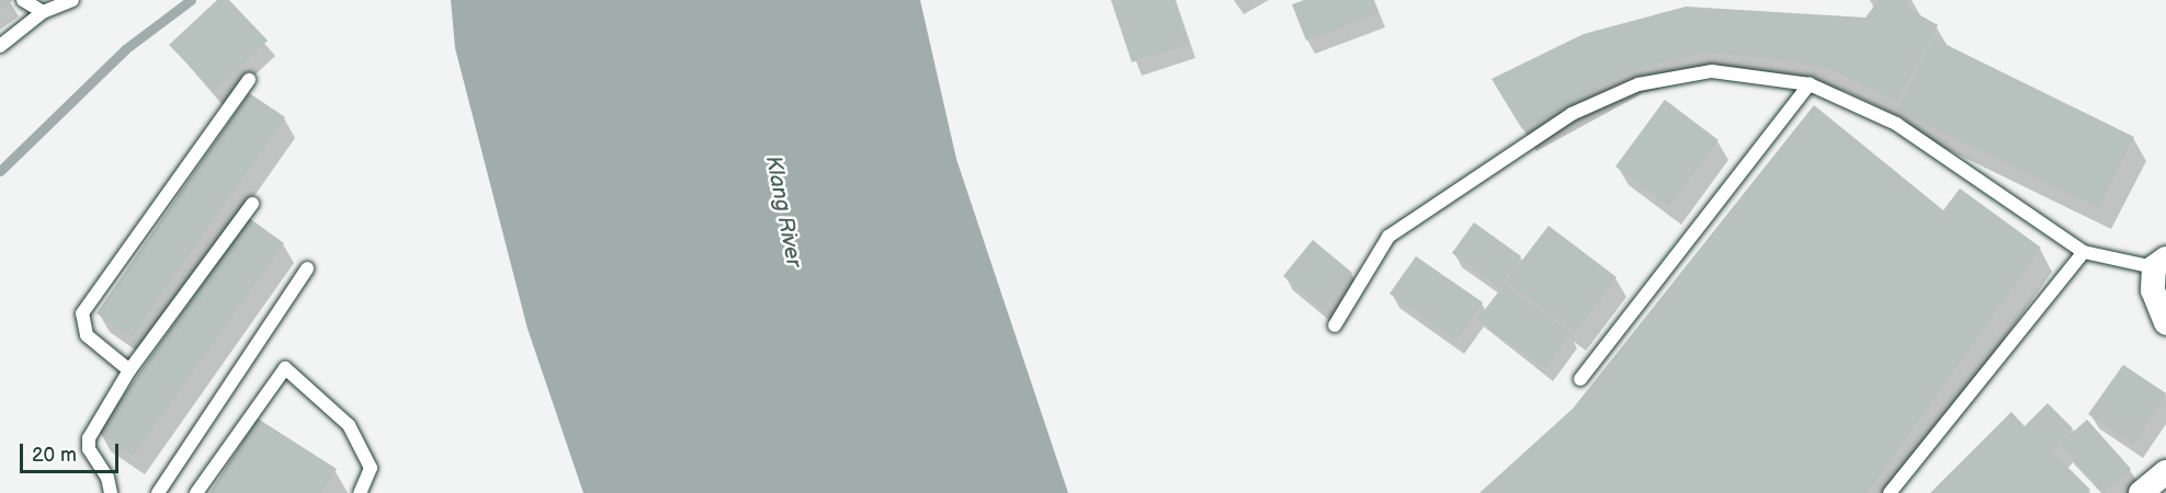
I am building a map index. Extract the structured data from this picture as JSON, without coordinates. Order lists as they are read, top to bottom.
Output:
{
  "water": ["Klang River"],
  "scale_bar": "20 m"
}
